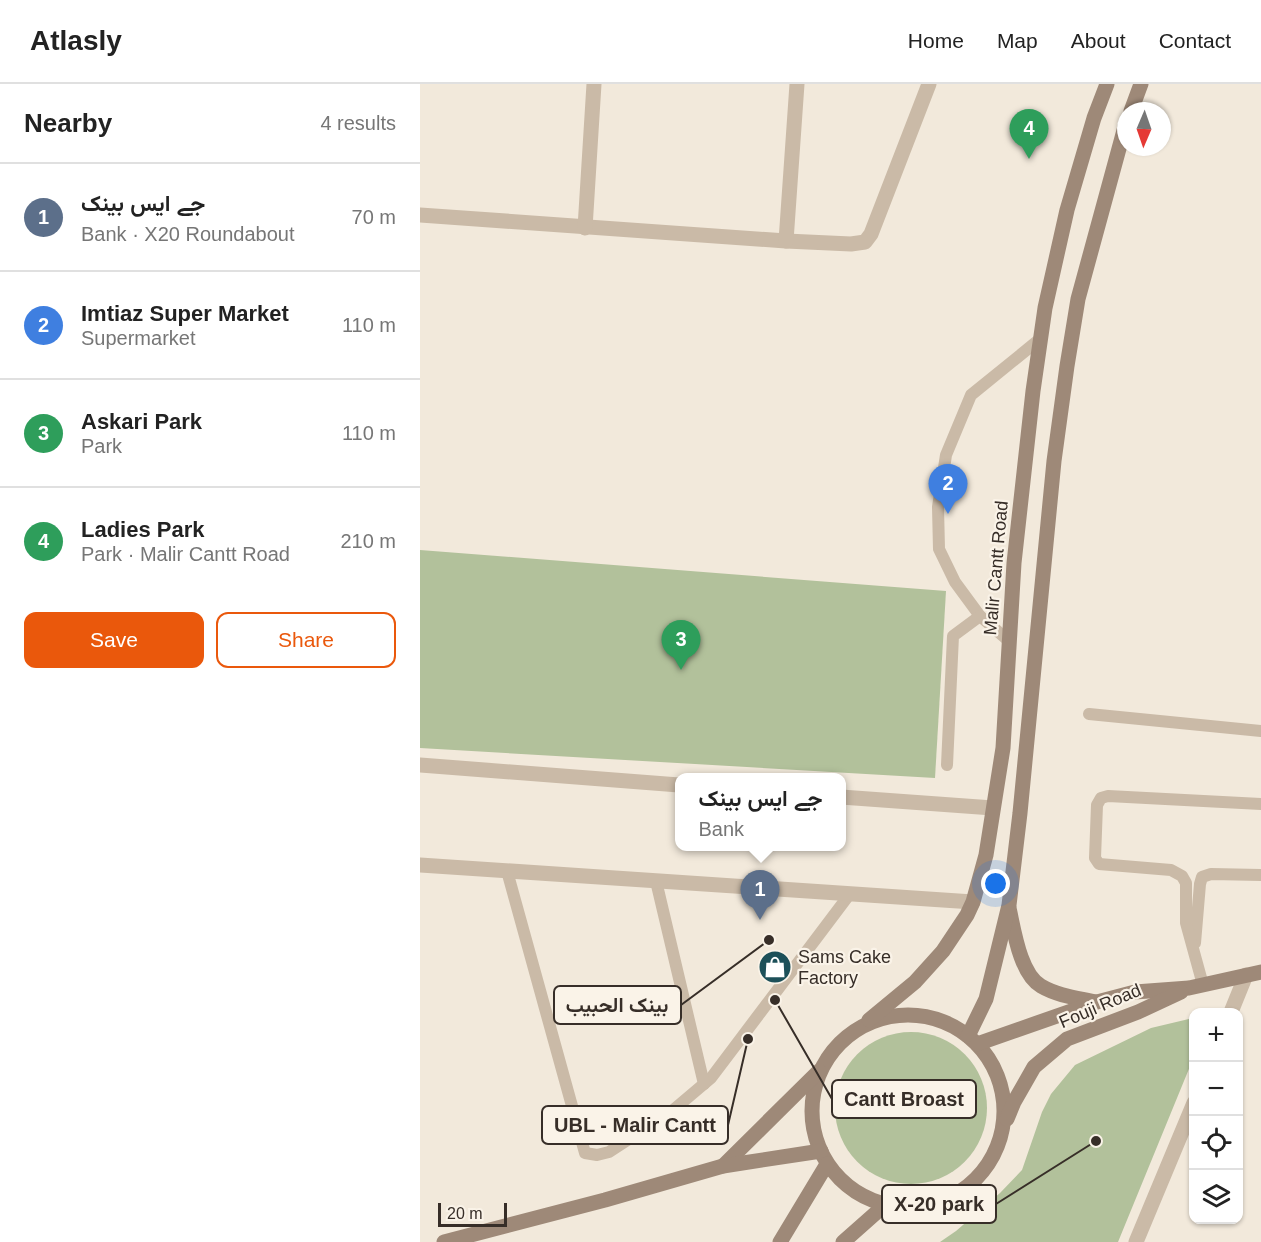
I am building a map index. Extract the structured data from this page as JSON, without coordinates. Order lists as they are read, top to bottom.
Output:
{
  "streets": {
    "main road": ["Malir Cantt Road", "Fouji Road"]
  },
  "crossings": [
    ["Malir Cantt Road", "Fouji Road"]
  ],
  "places": {
    "other": [
      "بينک الحبيب",
      "Cantt Broast",
      "UBL - Malir Cantt",
      "X-20 park"
    ],
    "shop": ["Sams Cake Factory"]
  },
  "scale_bar": "20 m",
  "north": "bottom",
  "page": {
    "header": "Atlasly",
    "nav": [
      "Home",
      "Map",
      "About",
      "Contact"
    ],
    "heading": ["Nearby", "4 results"],
    "pins": [
      "4",
      "2",
      "3",
      "1"
    ],
    "list": [
      {
        "mark": "1",
        "name": "جے ایس بینک",
        "note": "Bank · X20 Roundabout",
        "value": "70 m"
      },
      {
        "mark": "2",
        "name": "Imtiaz Super Market",
        "note": "Supermarket",
        "value": "110 m"
      },
      {
        "mark": "3",
        "name": "Askari Park",
        "note": "Park",
        "value": "110 m"
      },
      {
        "mark": "4",
        "name": "Ladies Park",
        "note": "Park · Malir Cantt Road",
        "value": "210 m"
      }
    ],
    "buttons": ["Save", "Share"],
    "popup": ["جے ایس بینک", "Bank"],
    "map_buttons": ["+", "−"],
    "scale": "20 m"
  }
}
